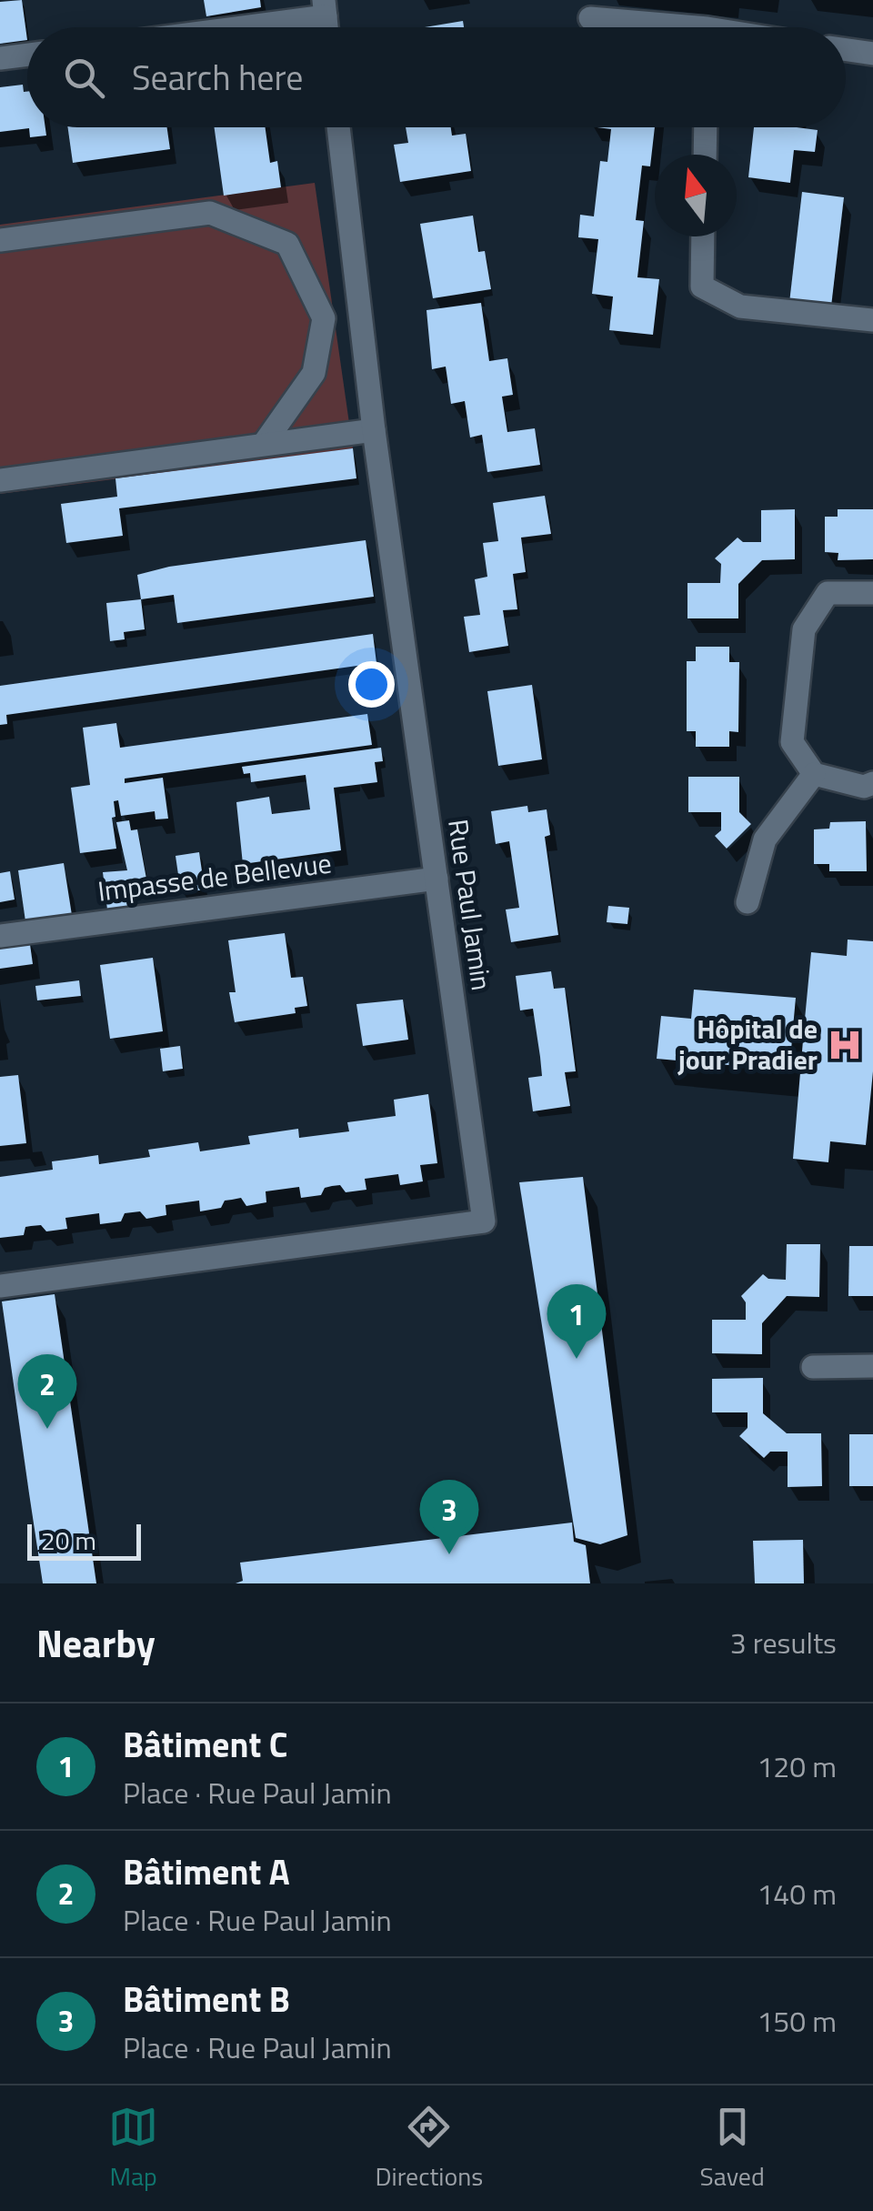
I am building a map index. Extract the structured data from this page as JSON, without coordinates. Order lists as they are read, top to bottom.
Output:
{
  "streets": {
    "street": ["Impasse de Bellevue", "Rue Paul Jamin"]
  },
  "crossings": [
    ["Impasse de Bellevue", "Rue Paul Jamin"]
  ],
  "places": {
    "hospital": ["Hôpital de jour Pradier"]
  },
  "scale_bar": "20 m",
  "north": "top",
  "page": {
    "search": "Search here",
    "pins": ["1", "2", "3"],
    "scale": "20 m",
    "heading": ["Nearby", "3 results"],
    "list": [
      {
        "mark": "1",
        "name": "Bâtiment C",
        "note": "Place · Rue Paul Jamin",
        "value": "120 m"
      },
      {
        "mark": "2",
        "name": "Bâtiment A",
        "note": "Place · Rue Paul Jamin",
        "value": "140 m"
      },
      {
        "mark": "3",
        "name": "Bâtiment B",
        "note": "Place · Rue Paul Jamin",
        "value": "150 m"
      }
    ],
    "nav": ["Map", "Directions", "Saved"]
  }
}
